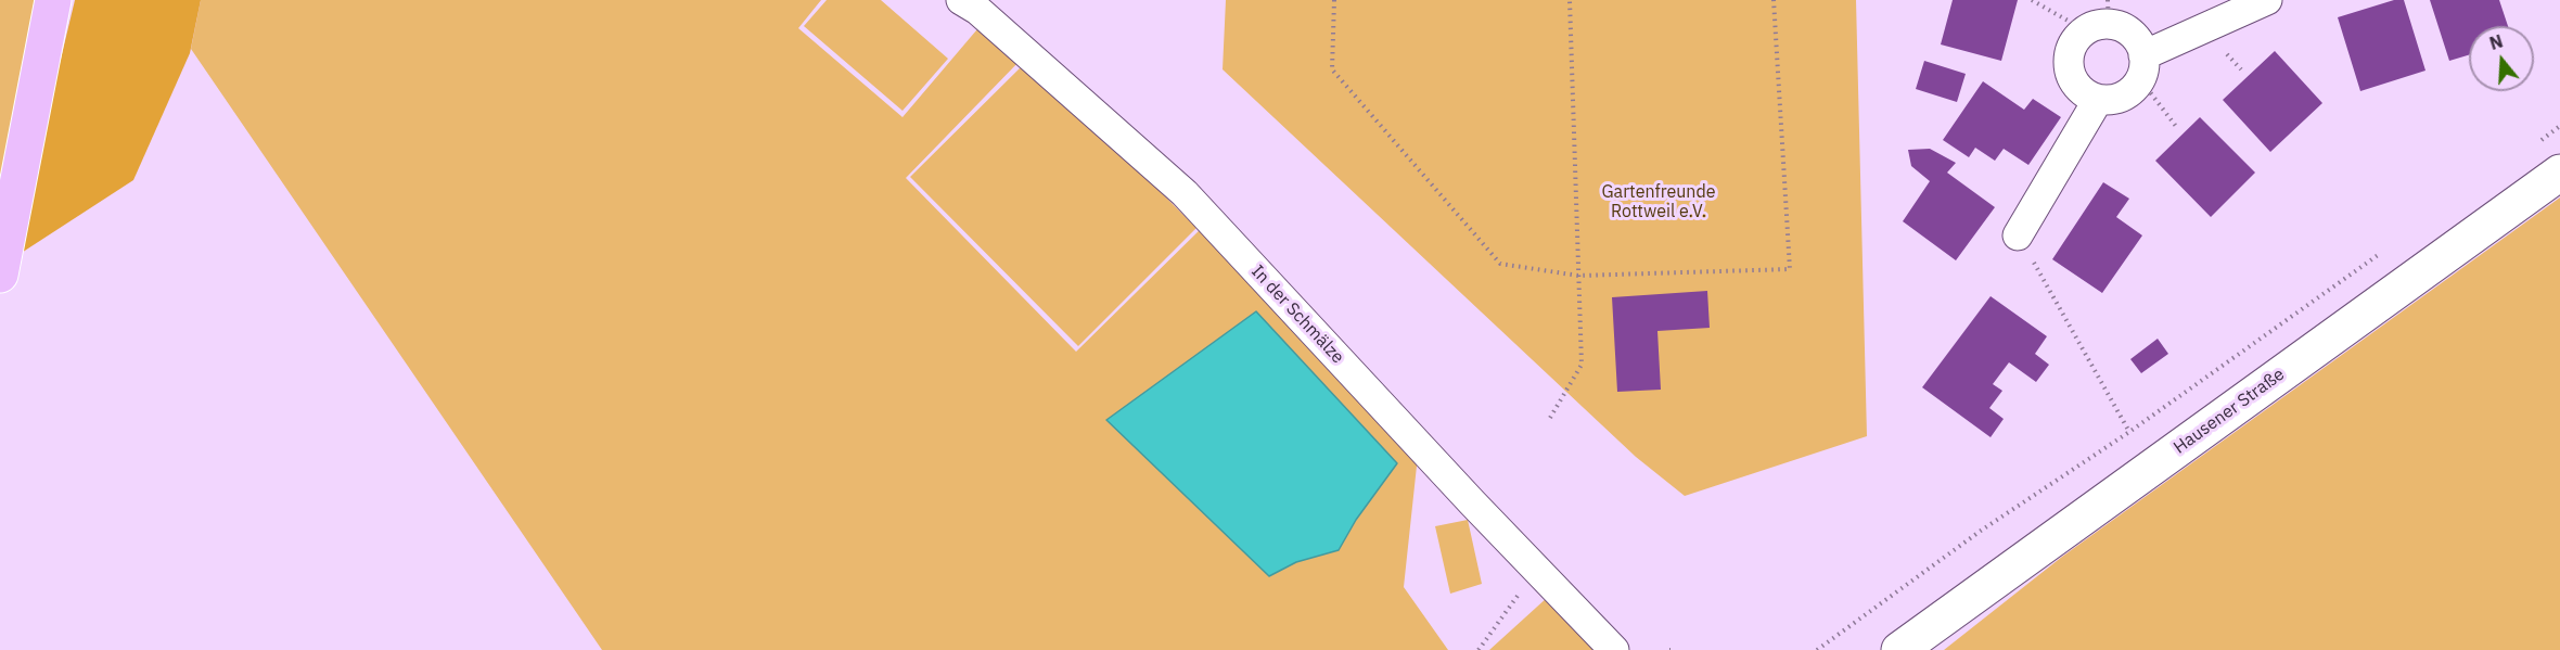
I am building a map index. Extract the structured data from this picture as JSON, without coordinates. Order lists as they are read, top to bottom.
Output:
{
  "streets": {
    "main road": ["Hausener Straße"],
    "street": ["In der Schmälze"]
  },
  "parks": ["Gartenfreunde Rottweil e.V."],
  "north": "top"
}
